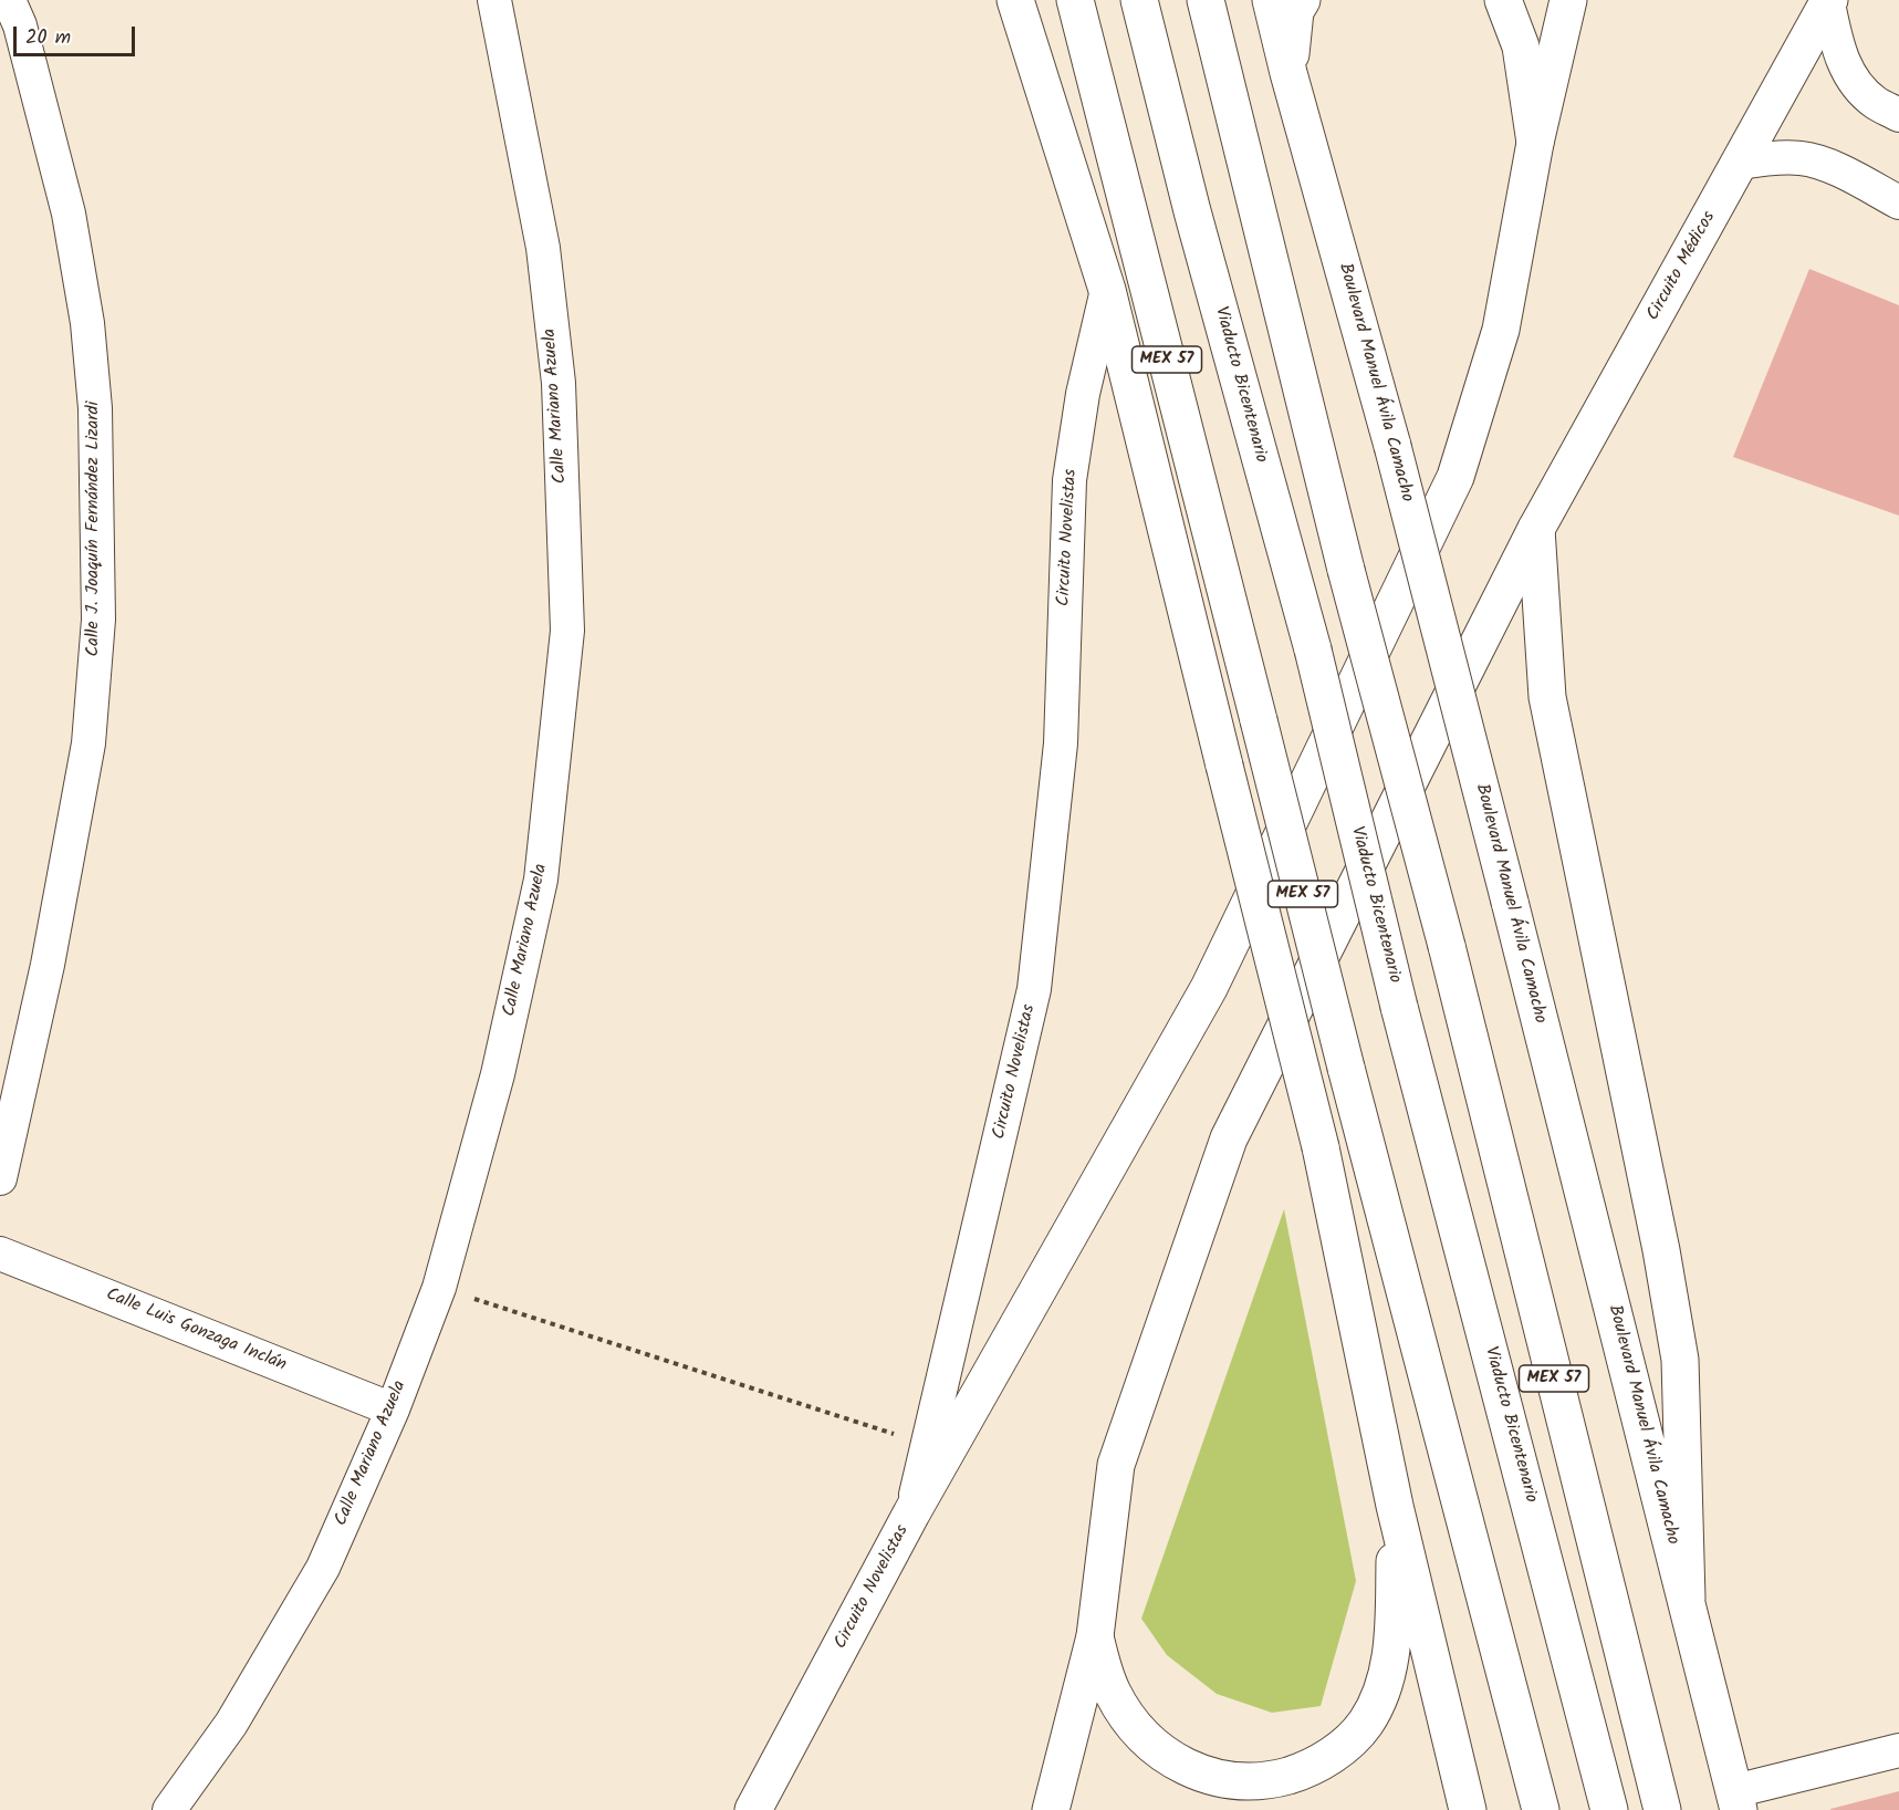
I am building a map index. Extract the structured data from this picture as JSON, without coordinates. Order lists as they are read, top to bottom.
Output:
{
  "streets": {
    "main road": [
      "Circuito Médicos",
      "MEX 57",
      "Boulevard Manuel Ávila Camacho",
      "Viaducto Bicentenario",
      "Circuito Novelistas"
    ],
    "street": ["Calle Mariano Azuela", "Calle J. Joaquín Fernández Lizardi", "Calle Luis Gonzaga Inclán"]
  },
  "crossings": [
    ["Calle Mariano Azuela", "Calle Luis Gonzaga Inclán"]
  ],
  "scale_bar": "20 m"
}
